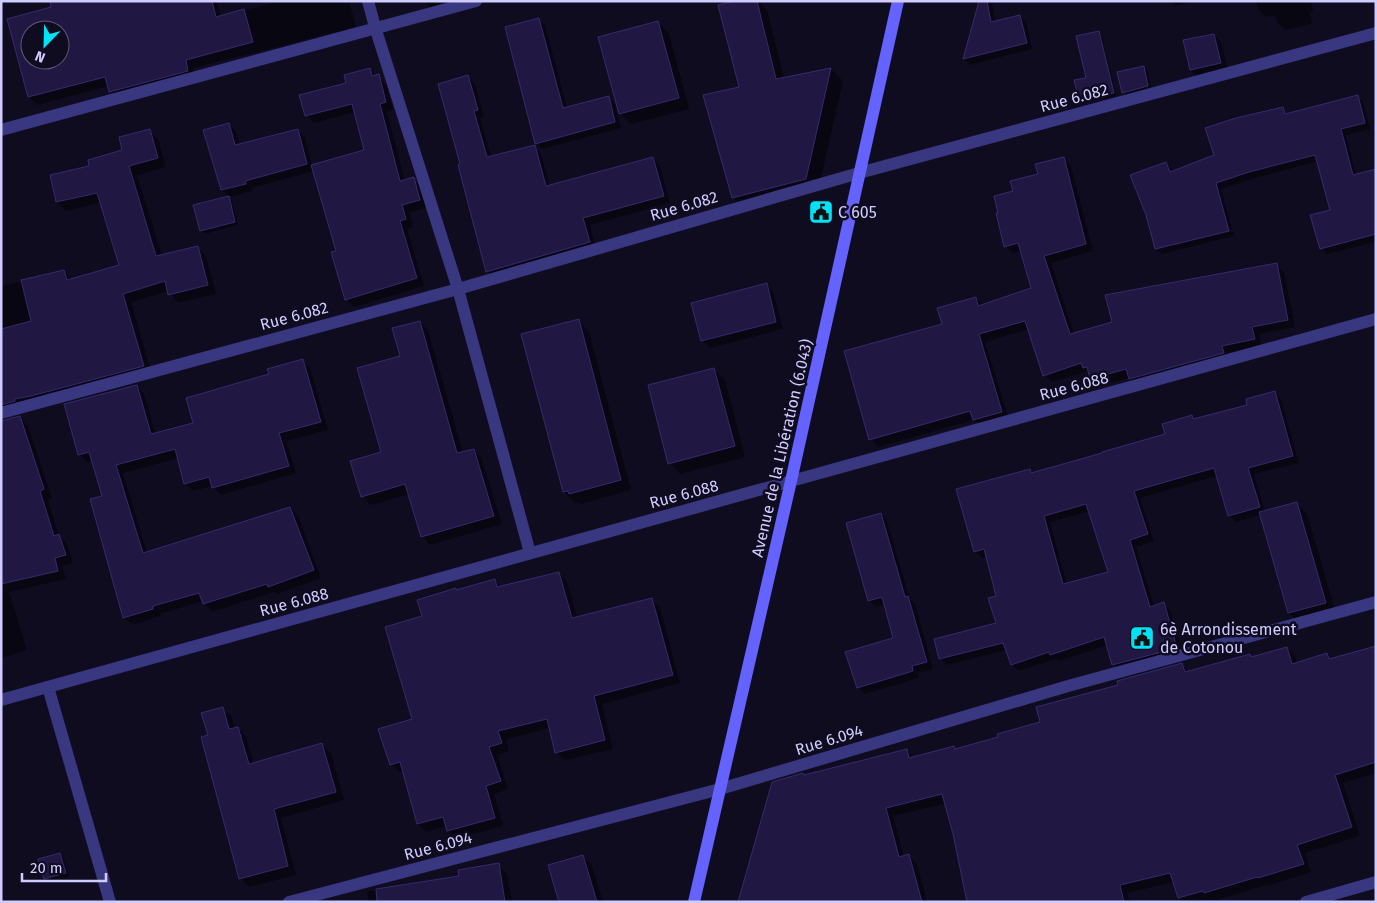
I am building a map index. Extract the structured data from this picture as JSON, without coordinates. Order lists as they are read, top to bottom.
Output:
{
  "streets": {
    "main road": ["Avenue de la Libération (6.043)"],
    "street": ["Rue 6.082", "Rue 6.088", "Rue 6.094"]
  },
  "crossings": [
    ["Rue 6.082", "Avenue de la Libération (6.043)"],
    ["Rue 6.088", "Avenue de la Libération (6.043)"],
    ["Avenue de la Libération (6.043)", "Rue 6.094"]
  ],
  "places": {
    "public building": ["C 605", "6è Arrondissement de Cotonou"]
  },
  "scale_bar": "20 m",
  "north": "bottom left"
}
